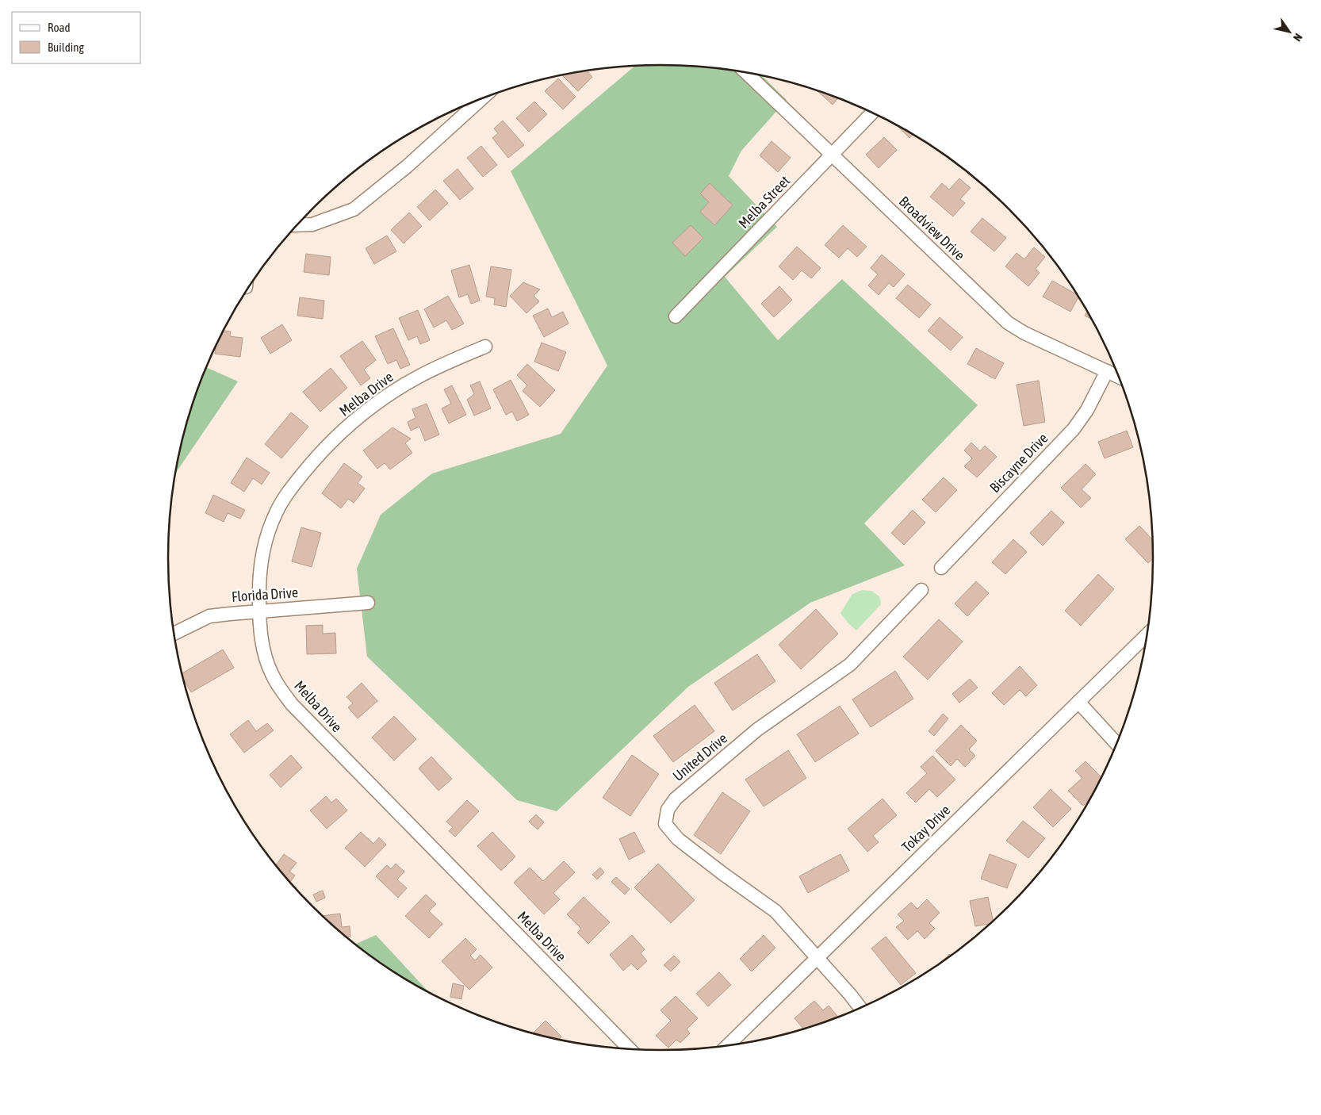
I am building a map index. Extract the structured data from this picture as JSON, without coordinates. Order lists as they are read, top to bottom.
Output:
{
  "streets": {
    "street": [
      "Melba Street",
      "Broadview Drive",
      "Melba Drive",
      "Biscayne Drive",
      "Florida Drive",
      "United Drive",
      "Tokay Drive"
    ]
  },
  "crossings": [
    ["Melba Street", "Broadview Drive"],
    ["Broadview Drive", "Biscayne Drive"],
    ["Melba Drive", "Florida Drive"],
    ["United Drive", "Tokay Drive"]
  ],
  "legend": ["Road", "Building"],
  "north": "bottom right"
}
